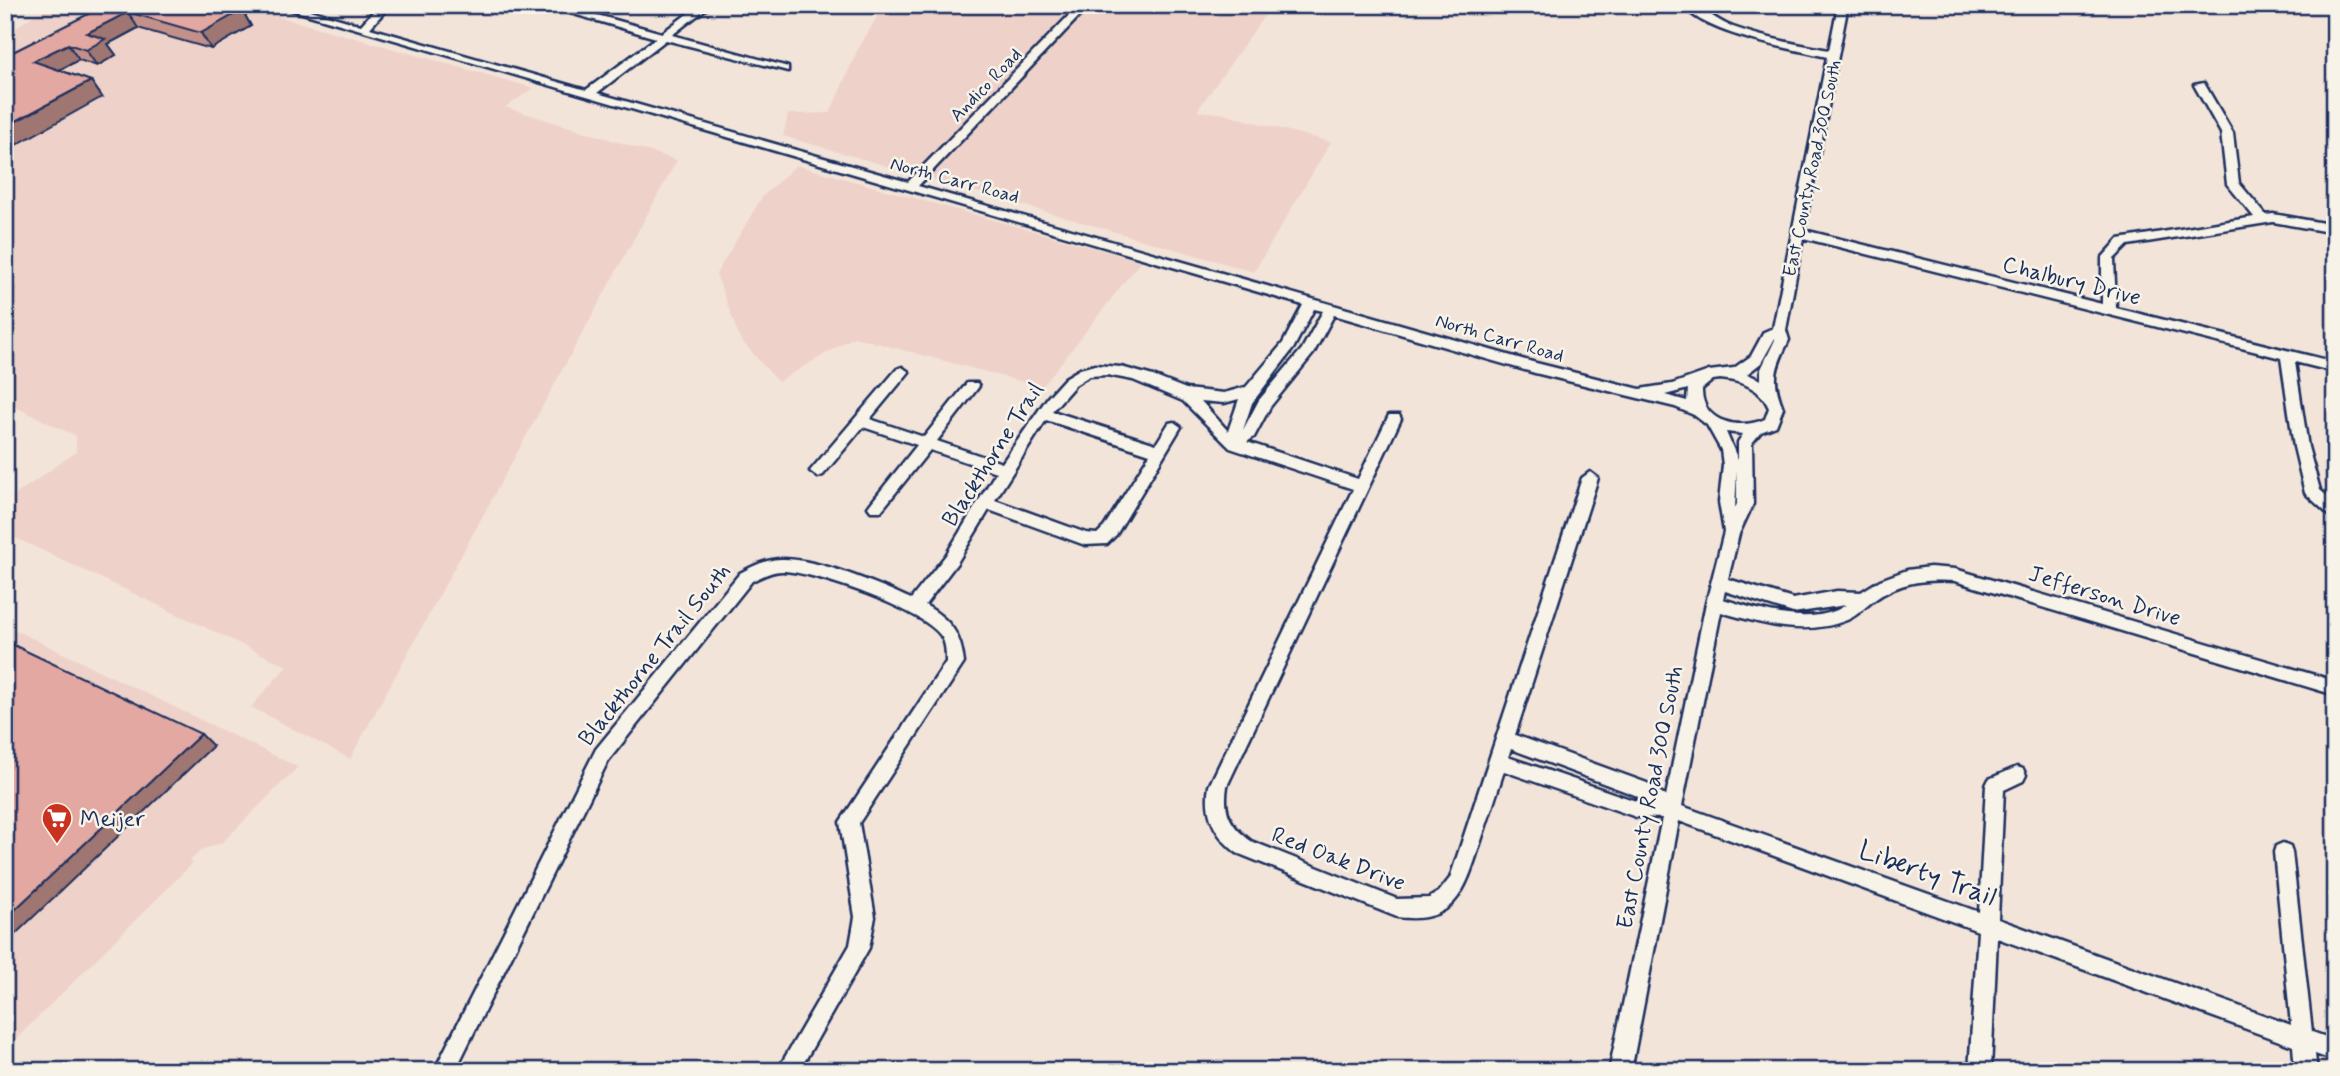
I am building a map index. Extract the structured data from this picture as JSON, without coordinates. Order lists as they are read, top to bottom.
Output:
{
  "streets": {
    "street": [
      "Andico Road",
      "East County Road 300 South",
      "North Carr Road",
      "Chalbury Drive",
      "Blackthorne Trail",
      "Jefferson Drive",
      "Blackthorne Trail South",
      "Red Oak Drive",
      "Liberty Trail"
    ]
  },
  "crossings": [
    ["Andico Road", "North Carr Road"],
    ["East County Road 300 South", "North Carr Road"],
    ["East County Road 300 South", "Chalbury Drive"],
    ["East County Road 300 South", "Jefferson Drive"],
    ["East County Road 300 South", "Liberty Trail"],
    ["Blackthorne Trail", "Blackthorne Trail South"],
    ["Red Oak Drive", "Liberty Trail"]
  ],
  "places": {
    "supermarket": ["Meijer"]
  }
}
